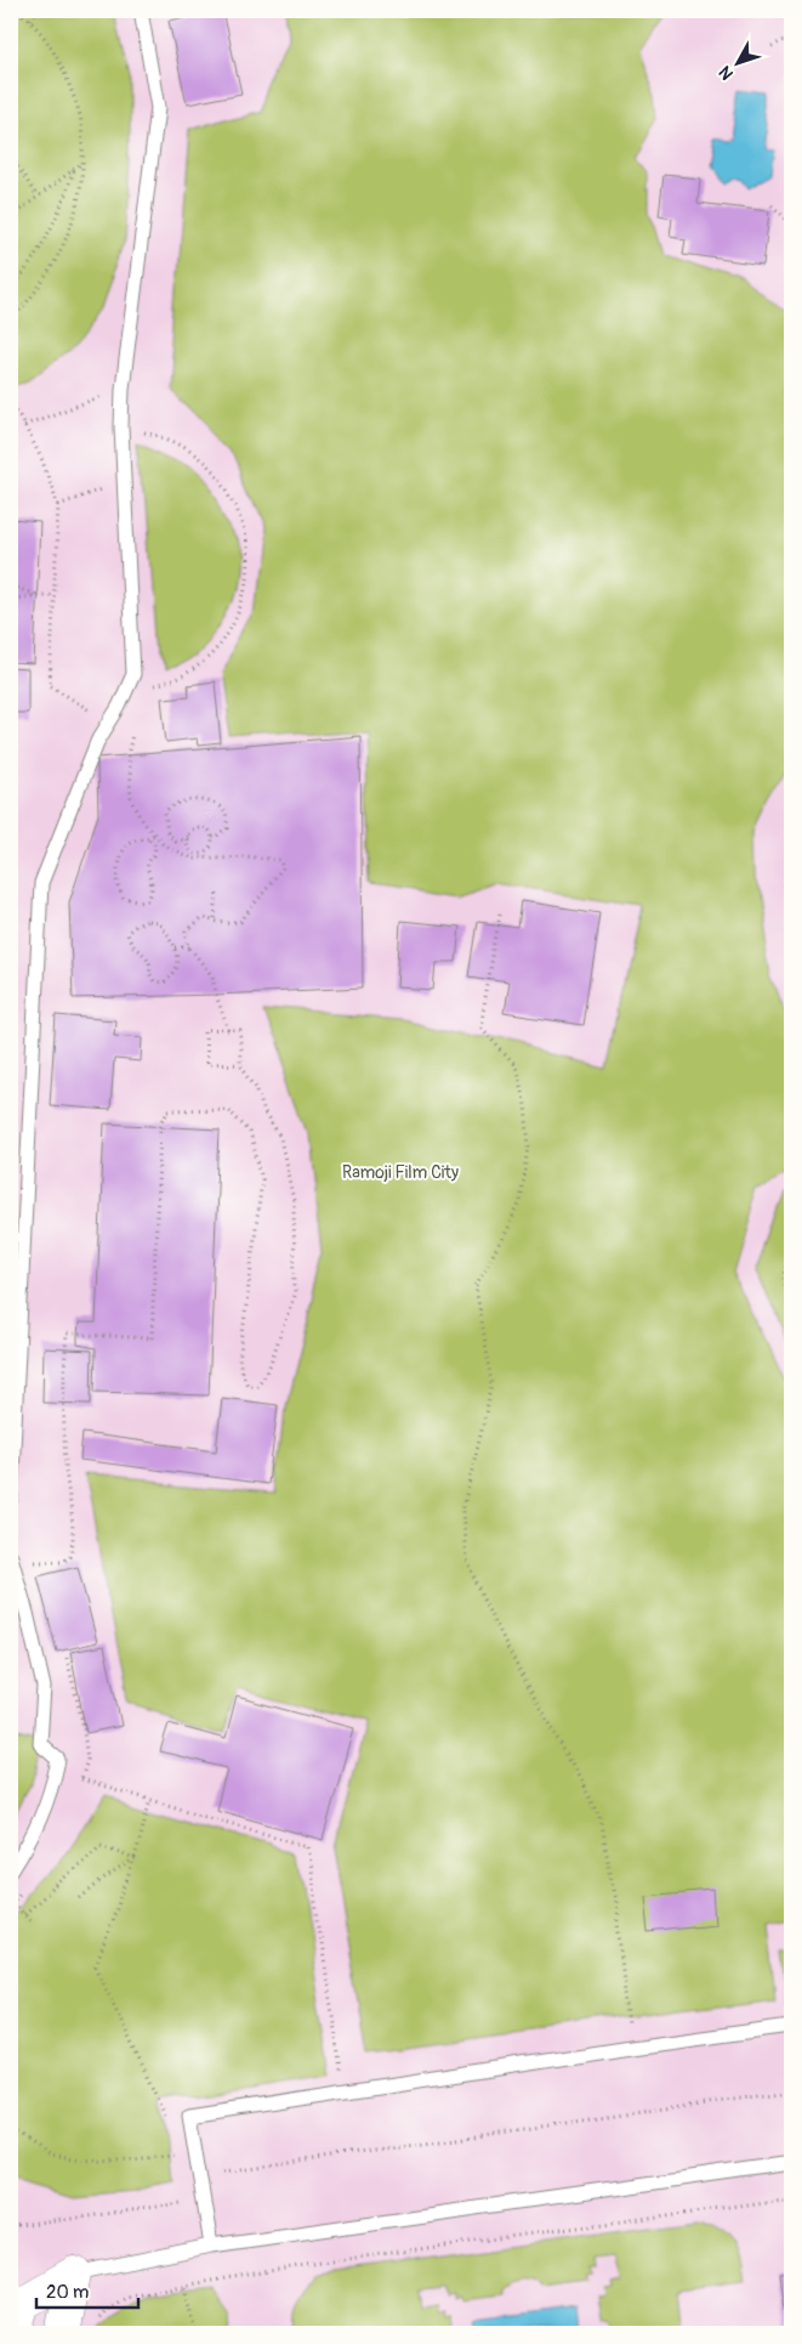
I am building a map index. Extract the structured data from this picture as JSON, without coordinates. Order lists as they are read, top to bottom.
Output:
{
  "parks": ["Ramoji Film City"],
  "scale_bar": "20 m",
  "north": "bottom left"
}
